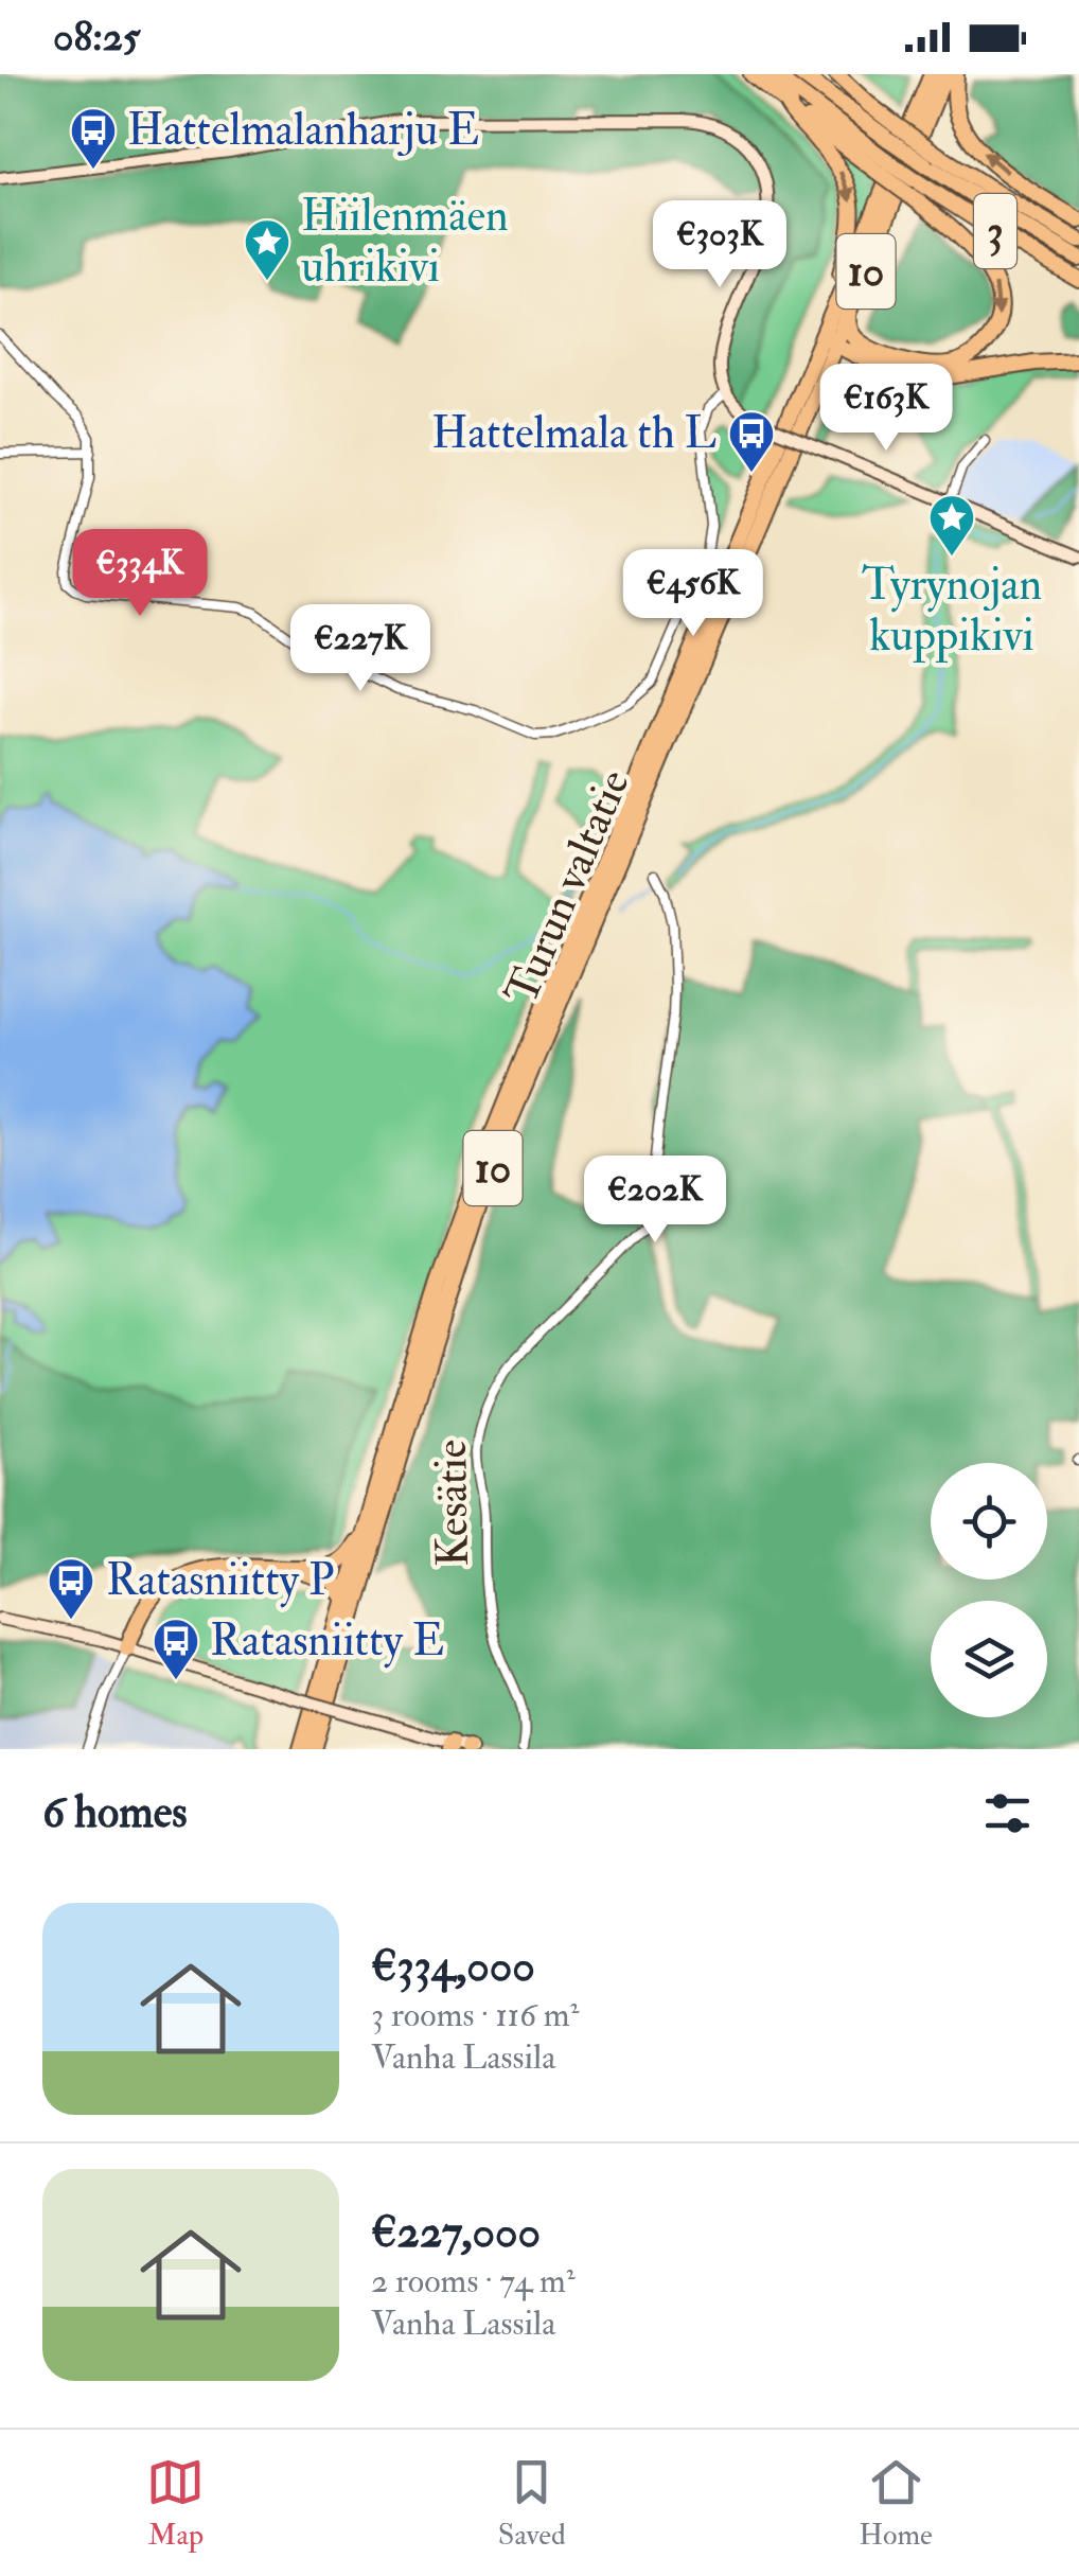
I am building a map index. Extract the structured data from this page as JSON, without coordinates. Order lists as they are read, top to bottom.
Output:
{
  "streets": {
    "highway": ["3", "10", "Turun valtatie"],
    "street": ["Kesätie"]
  },
  "places": {
    "bus stop": [
      "Hattelmalanharju E",
      "Hattelmala th L",
      "Ratasniitty P",
      "Ratasniitty E"
    ],
    "place": ["Hiilenmäen uhrikivi", "Tyrynojan kuppikivi"]
  },
  "page": {
    "status": "08:25",
    "price": [
      "€303K",
      "€163K",
      "€334K",
      "€456K",
      "€227K",
      "€202K"
    ],
    "heading": "6 homes",
    "list": [
      {
        "name": "€334,000",
        "note": "3 rooms · 116 m² · Vanha Lassila"
      },
      {
        "name": "€227,000",
        "note": "2 rooms · 74 m² · Vanha Lassila"
      }
    ],
    "tabs": ["Map", "Saved", "Home"]
  }
}
